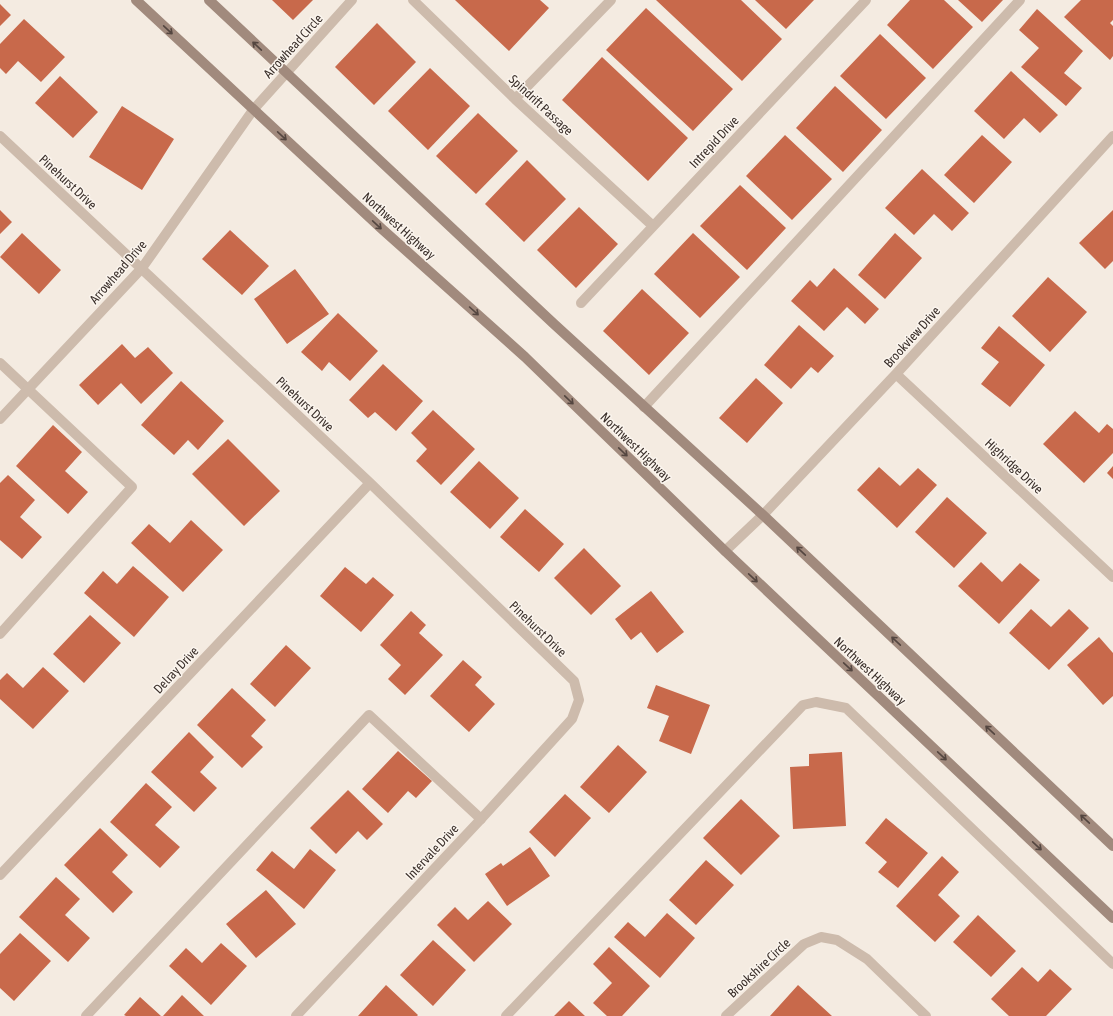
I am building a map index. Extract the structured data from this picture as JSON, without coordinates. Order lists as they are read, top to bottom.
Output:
{
  "streets": {
    "main road": ["Northwest Highway"],
    "street": [
      "Arrowhead Circle",
      "Spindrift Passage",
      "Intrepid Drive",
      "Pinehurst Drive",
      "Arrowhead Drive",
      "Brookview Drive",
      "Highridge Drive",
      "Delray Drive",
      "Intervale Drive",
      "Brookshire Circle"
    ]
  },
  "crossings": [
    ["Arrowhead Circle", "Northwest Highway"],
    ["Arrowhead Circle", "Arrowhead Drive"],
    ["Spindrift Passage", "Intrepid Drive"],
    ["Pinehurst Drive", "Arrowhead Drive"],
    ["Pinehurst Drive", "Delray Drive"],
    ["Pinehurst Drive", "Intervale Drive"],
    ["Northwest Highway", "Arrowhead Drive"],
    ["Northwest Highway", "Brookview Drive"],
    ["Brookview Drive", "Highridge Drive"]
  ]
}
